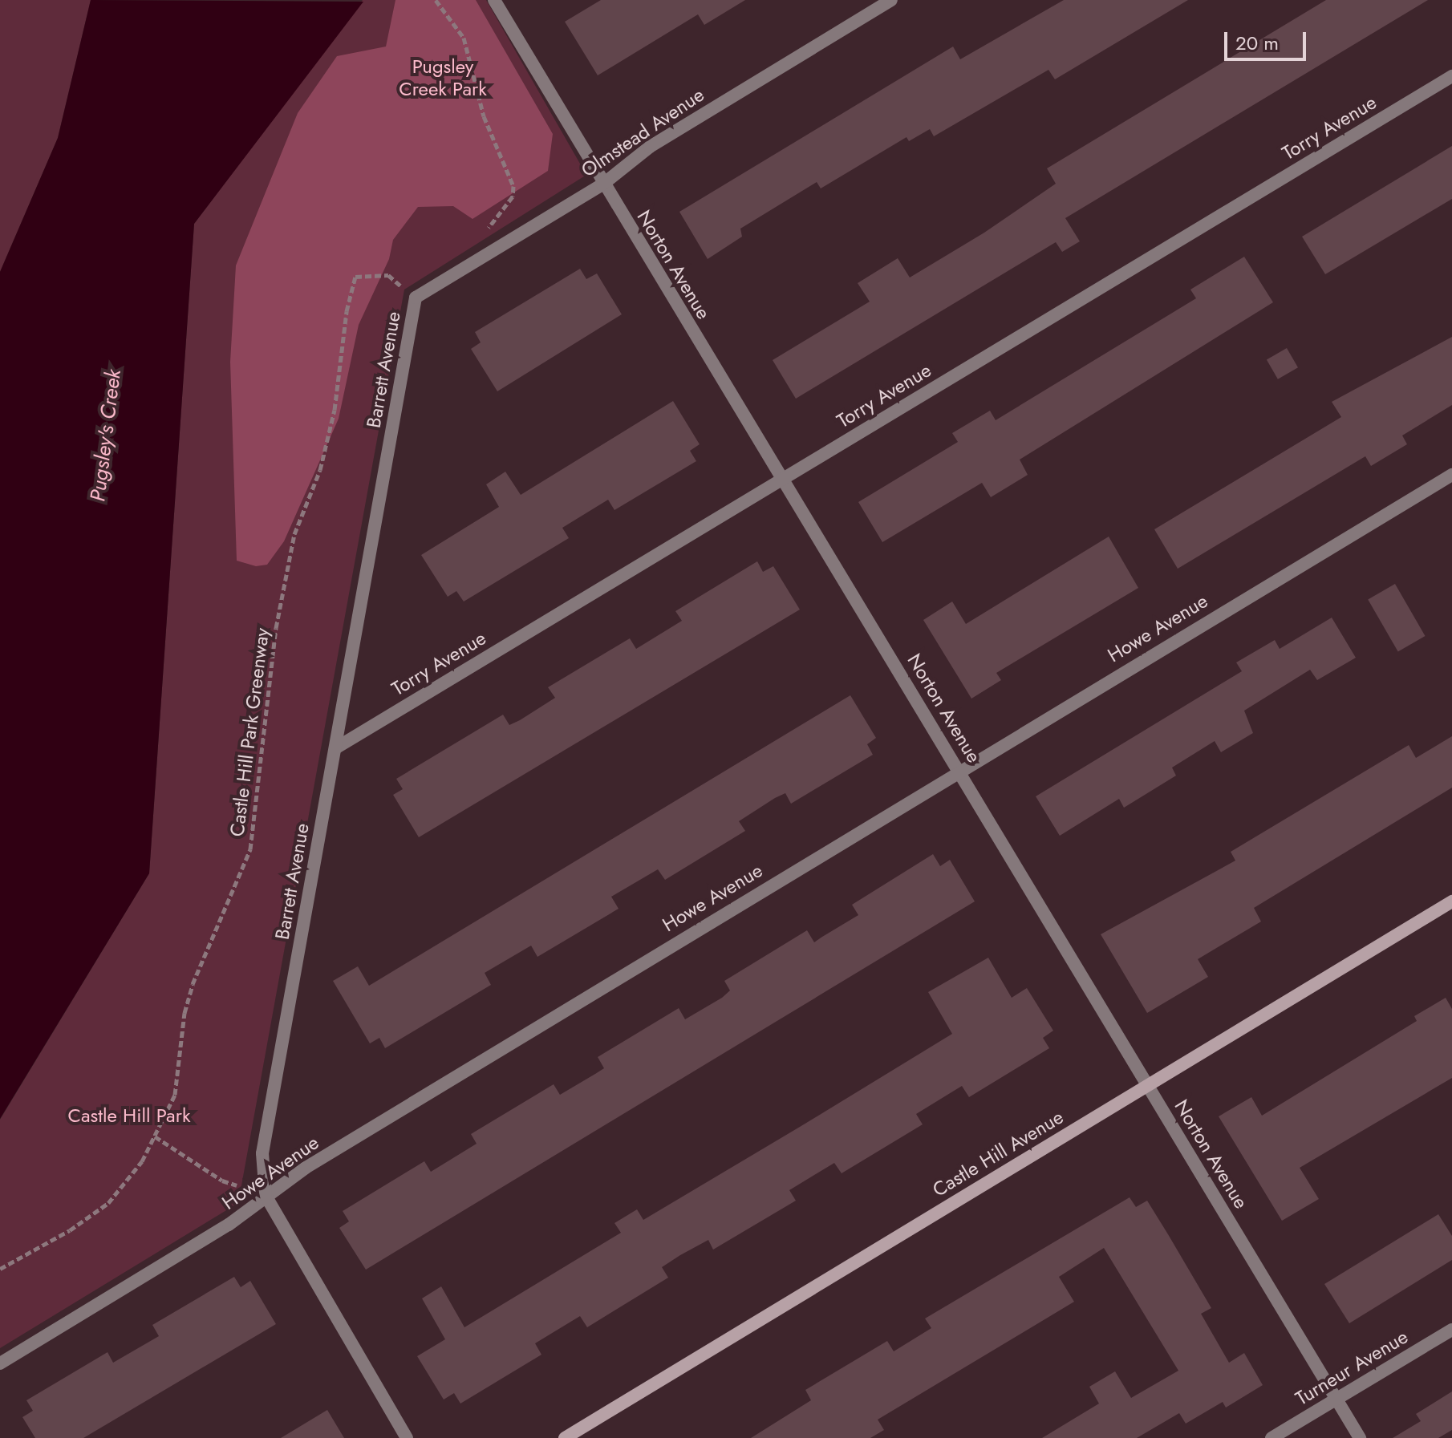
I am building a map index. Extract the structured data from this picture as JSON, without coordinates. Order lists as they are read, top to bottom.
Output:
{
  "streets": {
    "street": [
      "Torry Avenue",
      "Olmstead Avenue",
      "Norton Avenue",
      "Barrett Avenue",
      "Howe Avenue",
      "Castle Hill Avenue",
      "Turneur Avenue"
    ],
    "path": ["Castle Hill Park Greenway"]
  },
  "crossings": [
    ["Torry Avenue", "Norton Avenue"],
    ["Torry Avenue", "Barrett Avenue"],
    ["Olmstead Avenue", "Norton Avenue"],
    ["Olmstead Avenue", "Barrett Avenue"],
    ["Norton Avenue", "Howe Avenue"],
    ["Norton Avenue", "Castle Hill Avenue"],
    ["Norton Avenue", "Turneur Avenue"],
    ["Barrett Avenue", "Howe Avenue"]
  ],
  "water": ["Pugsley's Creek"],
  "parks": ["Pugsley Creek Park", "Castle Hill Park"],
  "scale_bar": "20 m"
}
